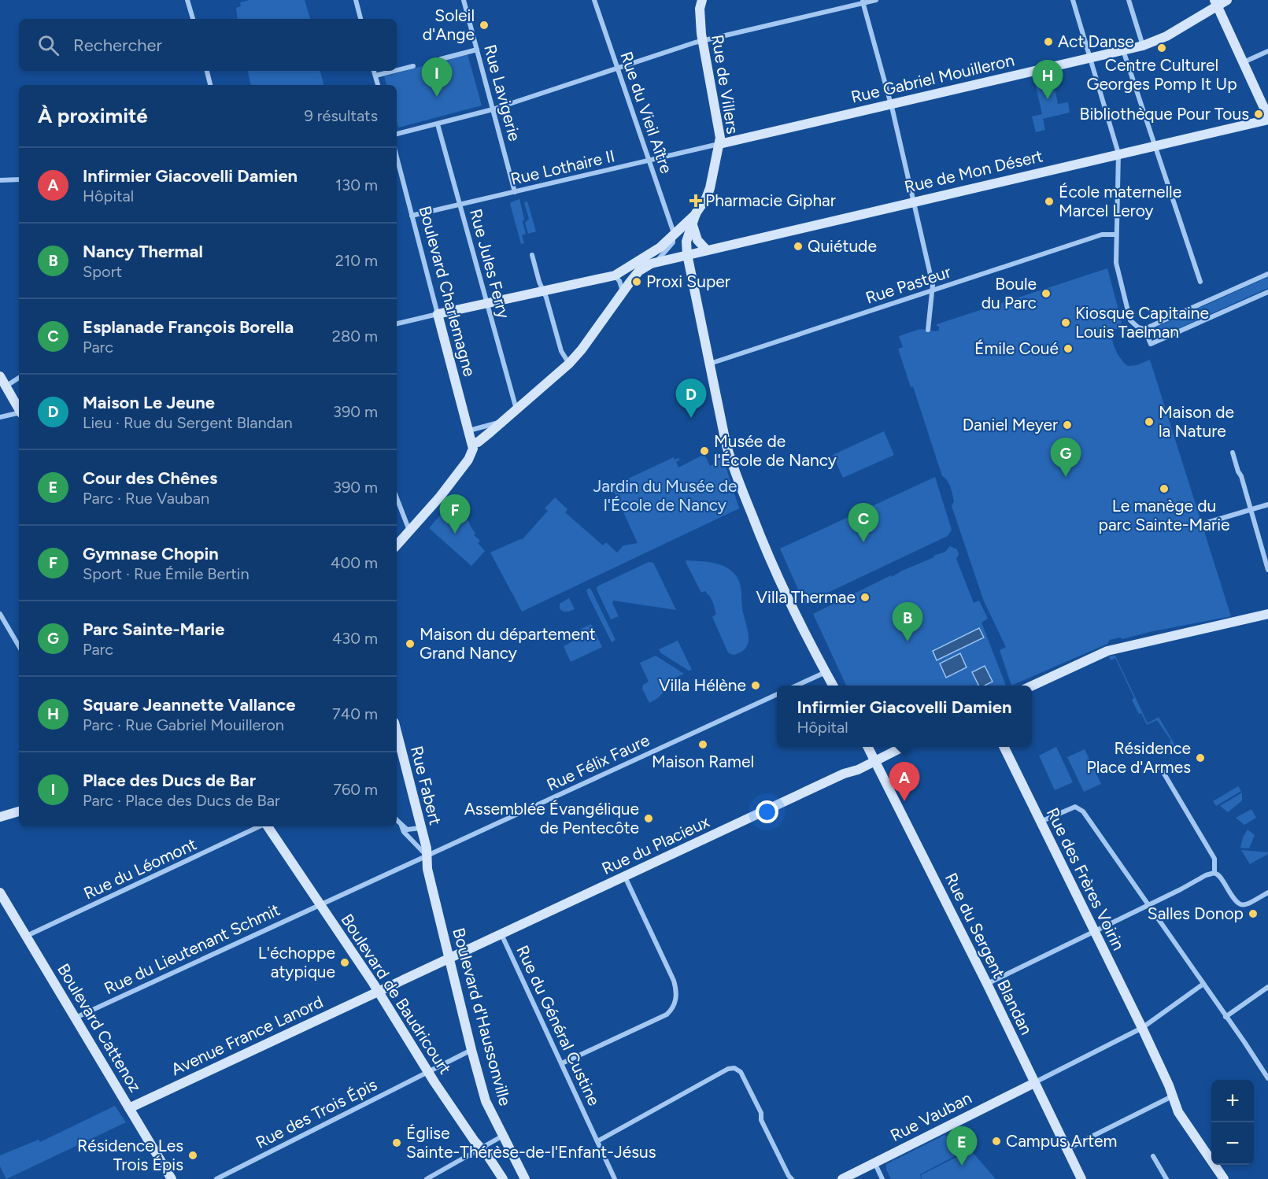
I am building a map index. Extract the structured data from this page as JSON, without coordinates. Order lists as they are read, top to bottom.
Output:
{
  "streets": {
    "street": [
      "Rue Gabriel Mouilleron",
      "Rue de Villers",
      "Rue Lavigerie",
      "Rue du Vieil Aître",
      "Rue Lothaire II",
      "Rue de Mon Désert",
      "Rue Jules Ferry",
      "Rue Pasteur",
      "Boulevard Charlemagne",
      "Rue Félix Faure",
      "Rue Fabert",
      "Rue du Placieux",
      "Rue du Léomont",
      "Rue des Frères Voirin",
      "Rue du Lieutenant Schmit",
      "Rue du Sergent Blandan",
      "Boulevard de Baudricourt",
      "Boulevard d'Haussonville",
      "Rue du Général Custine",
      "Boulevard Cattenoz",
      "Avenue France Lanord",
      "Rue des Trois Épis",
      "Rue Vauban"
    ]
  },
  "crossings": [
    ["Rue Gabriel Mouilleron", "Rue de Villers"],
    ["Rue Gabriel Mouilleron", "Rue Lothaire II"],
    ["Rue de Villers", "Rue Lothaire II"],
    ["Rue de Villers", "Rue de Mon Désert"],
    ["Rue Lavigerie", "Rue Lothaire II"],
    ["Rue du Vieil Aître", "Rue Lothaire II"],
    ["Rue Lothaire II", "Rue Jules Ferry"],
    ["Rue Lothaire II", "Boulevard Charlemagne"],
    ["Rue Félix Faure", "Rue Fabert"],
    ["Rue Félix Faure", "Rue du Lieutenant Schmit"],
    ["Rue Félix Faure", "Boulevard de Baudricourt"],
    ["Rue Félix Faure", "Boulevard d'Haussonville"],
    ["Rue Fabert", "Boulevard d'Haussonville"],
    ["Rue du Placieux", "Rue du Sergent Blandan"],
    ["Rue du Placieux", "Boulevard d'Haussonville"],
    ["Rue du Placieux", "Rue du Général Custine"],
    ["Rue du Placieux", "Avenue France Lanord"],
    ["Rue du Léomont", "Boulevard Cattenoz"],
    ["Rue du Lieutenant Schmit", "Boulevard de Baudricourt"],
    ["Rue du Lieutenant Schmit", "Boulevard Cattenoz"],
    ["Rue du Sergent Blandan", "Rue Vauban"],
    ["Boulevard de Baudricourt", "Avenue France Lanord"],
    ["Boulevard de Baudricourt", "Rue des Trois Épis"],
    ["Boulevard d'Haussonville", "Avenue France Lanord"],
    ["Boulevard d'Haussonville", "Rue des Trois Épis"],
    ["Boulevard Cattenoz", "Avenue France Lanord"]
  ],
  "parks": ["Jardin du Musée de l'École de Nancy"],
  "places": {
    "other": [
      "Soleil d'Ange",
      "Act Danse",
      "Centre Culturel Georges Pomp It Up",
      "Bibliothèque Pour Tous",
      "École maternelle Marcel Leroy",
      "Quiétude",
      "Proxi Super",
      "Boule du Parc",
      "Kiosque Capitaine Louis Taelman",
      "Émile Coué",
      "Maison de la Nature",
      "Daniel Meyer",
      "Musée de l'École de Nancy",
      "Le manège du parc Sainte-Marie",
      "Villa Thermae",
      "Maison du département Grand Nancy",
      "Villa Hélène",
      "Maison Ramel",
      "Résidence Place d'Armes",
      "Assemblée Évangélique de Pentecôte",
      "Salles Donop",
      "L'échoppe atypique",
      "Campus Artem",
      "Église Sainte-Thérèse-de-l'Enfant-Jésus",
      "Résidence Les Trois Épis"
    ],
    "health": ["Pharmacie Giphar"]
  },
  "page": {
    "search": "Rechercher",
    "pins": [
      "I",
      "H",
      "D",
      "G",
      "F",
      "C",
      "B",
      "A",
      "E"
    ],
    "heading": ["À proximité", "9 résultats"],
    "list": [
      {
        "mark": "A",
        "name": "Infirmier Giacovelli Damien",
        "note": "Hôpital",
        "value": "130 m"
      },
      {
        "mark": "B",
        "name": "Nancy Thermal",
        "note": "Sport",
        "value": "210 m"
      },
      {
        "mark": "C",
        "name": "Esplanade François Borella",
        "note": "Parc",
        "value": "280 m"
      },
      {
        "mark": "D",
        "name": "Maison Le Jeune",
        "note": "Lieu · Rue du Sergent Blandan",
        "value": "390 m"
      },
      {
        "mark": "E",
        "name": "Cour des Chênes",
        "note": "Parc · Rue Vauban",
        "value": "390 m"
      },
      {
        "mark": "F",
        "name": "Gymnase Chopin",
        "note": "Sport · Rue Émile Bertin",
        "value": "400 m"
      },
      {
        "mark": "G",
        "name": "Parc Sainte-Marie",
        "note": "Parc",
        "value": "430 m"
      },
      {
        "mark": "H",
        "name": "Square Jeannette Vallance",
        "note": "Parc · Rue Gabriel Mouilleron",
        "value": "740 m"
      },
      {
        "mark": "I",
        "name": "Place des Ducs de Bar",
        "note": "Parc · Place des Ducs de Bar",
        "value": "760 m"
      }
    ],
    "popup": ["Infirmier Giacovelli Damien", "Hôpital"],
    "map_buttons": ["+", "−"]
  }
}
